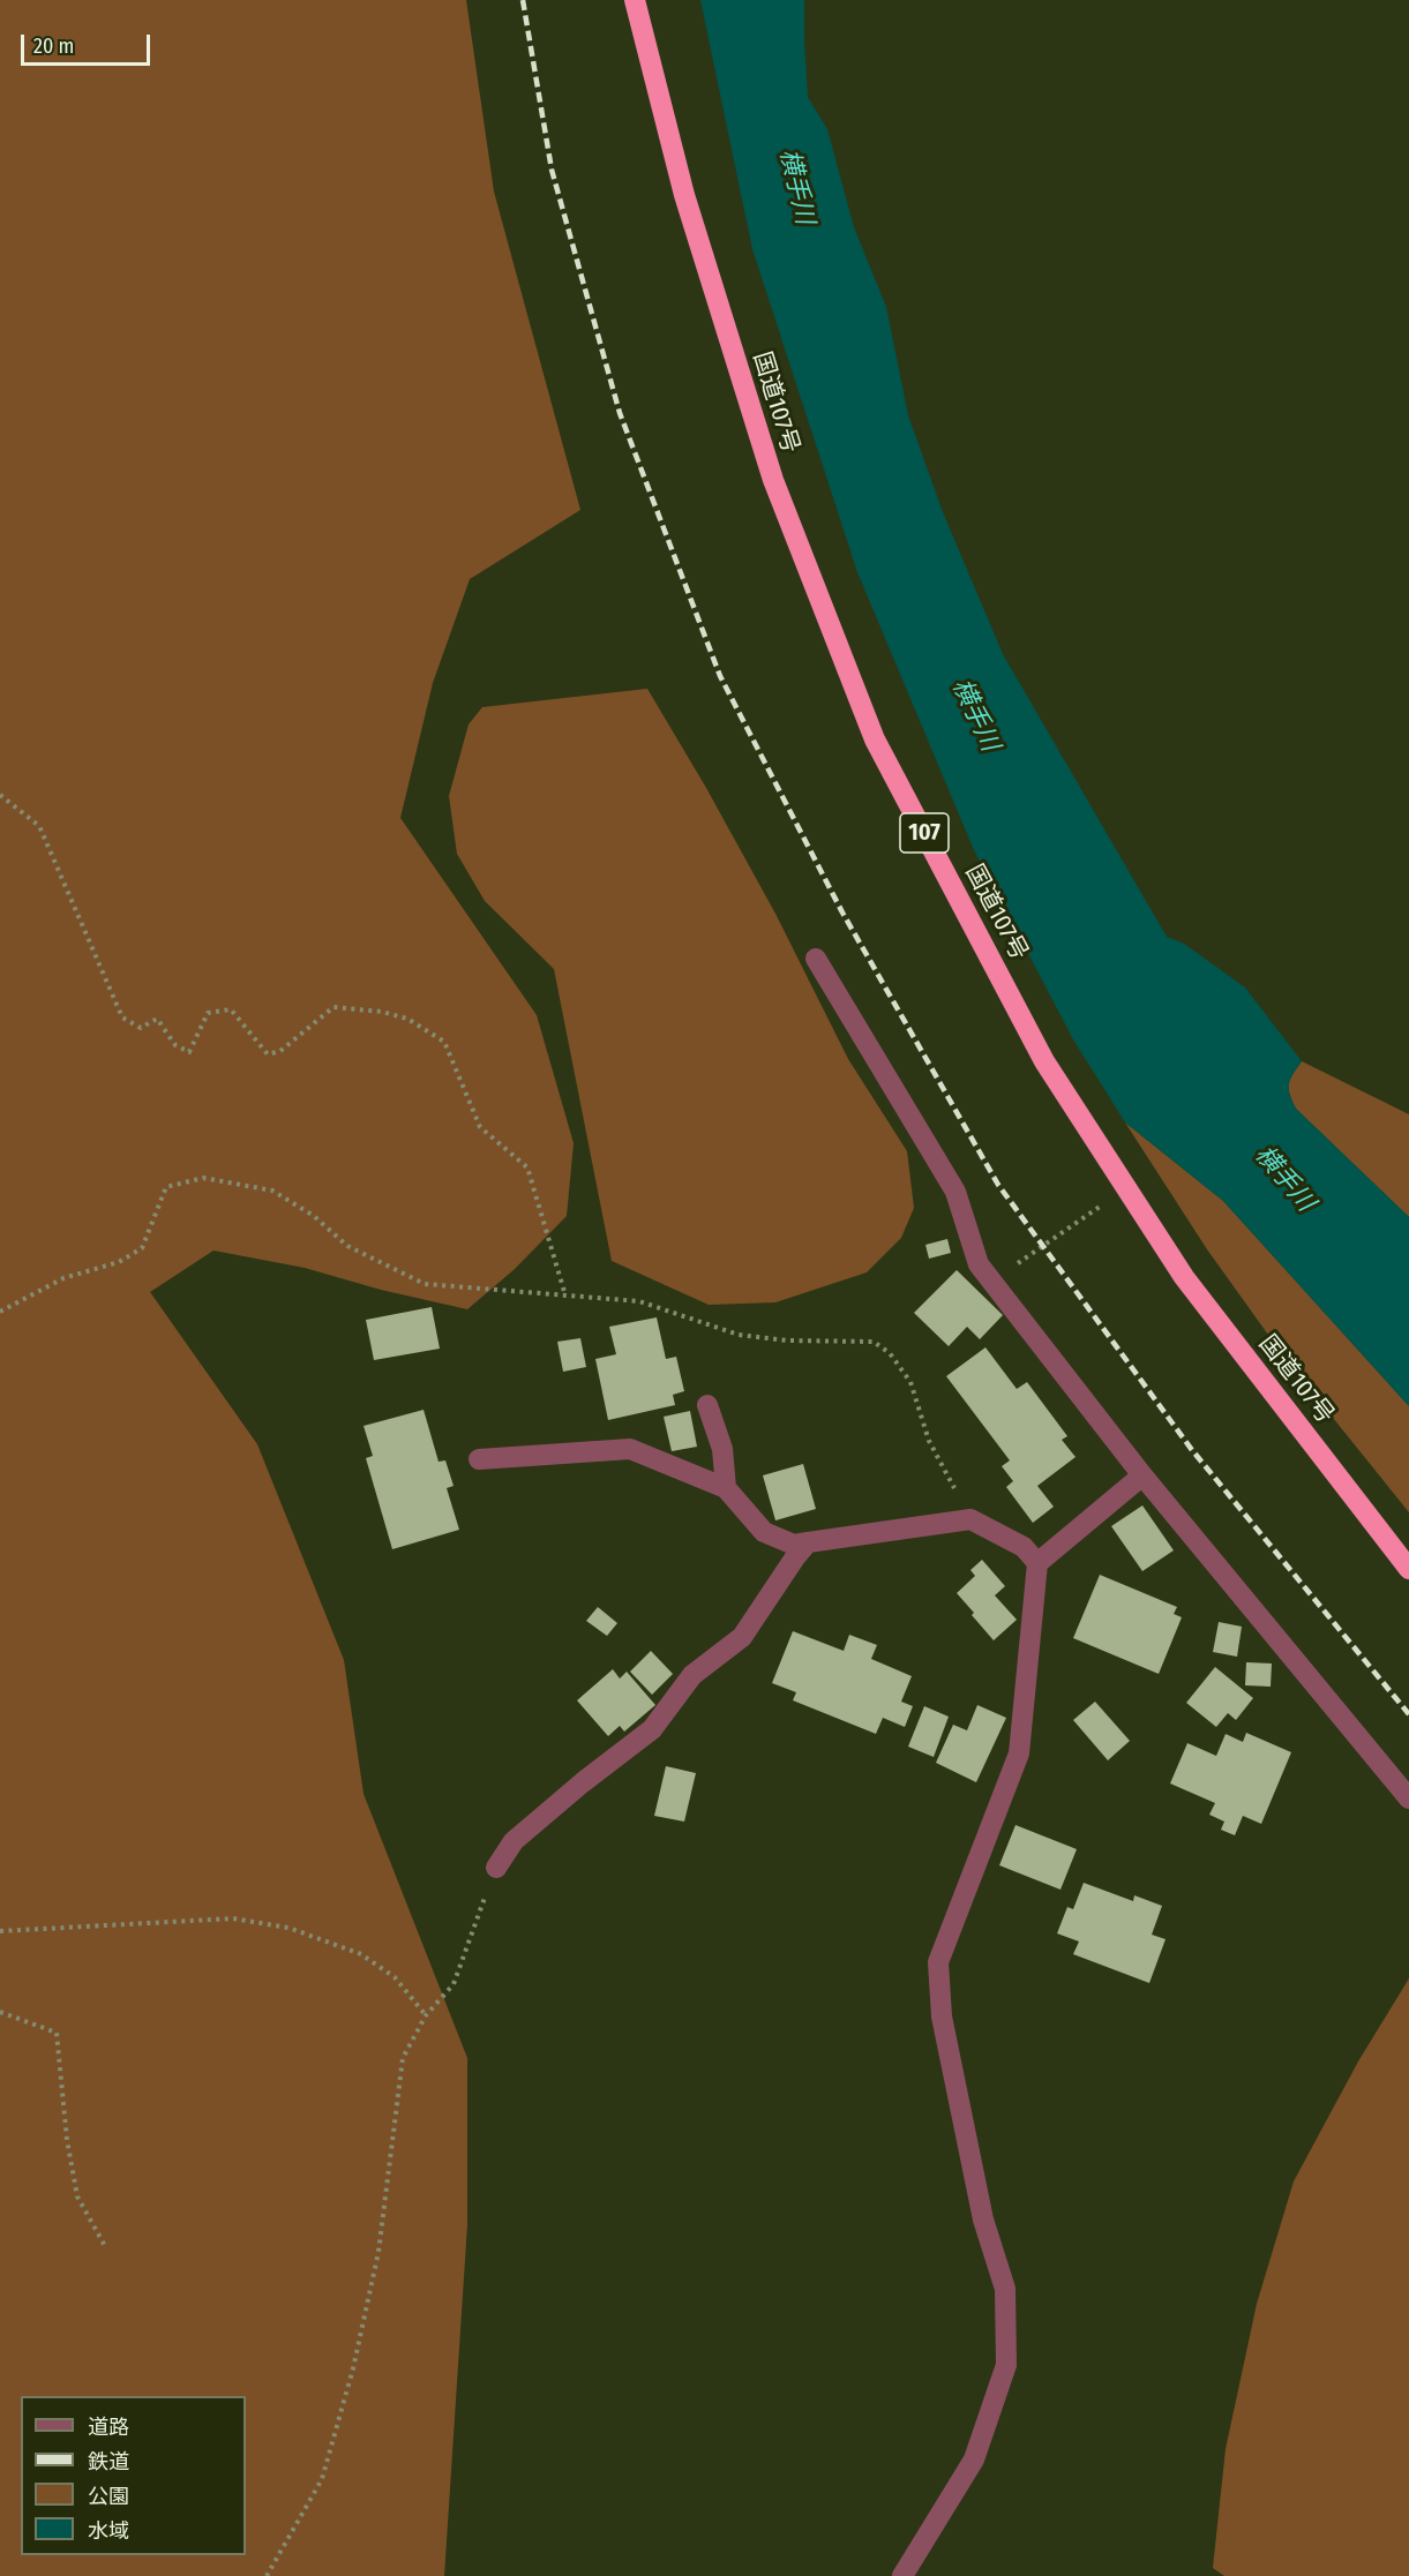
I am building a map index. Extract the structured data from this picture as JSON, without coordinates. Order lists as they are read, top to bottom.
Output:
{
  "streets": {
    "highway": ["国道107号", "107"]
  },
  "water": ["横手川"],
  "legend": [
    "道路",
    "鉄道",
    "公園",
    "水域"
  ],
  "scale_bar": "20 m"
}
